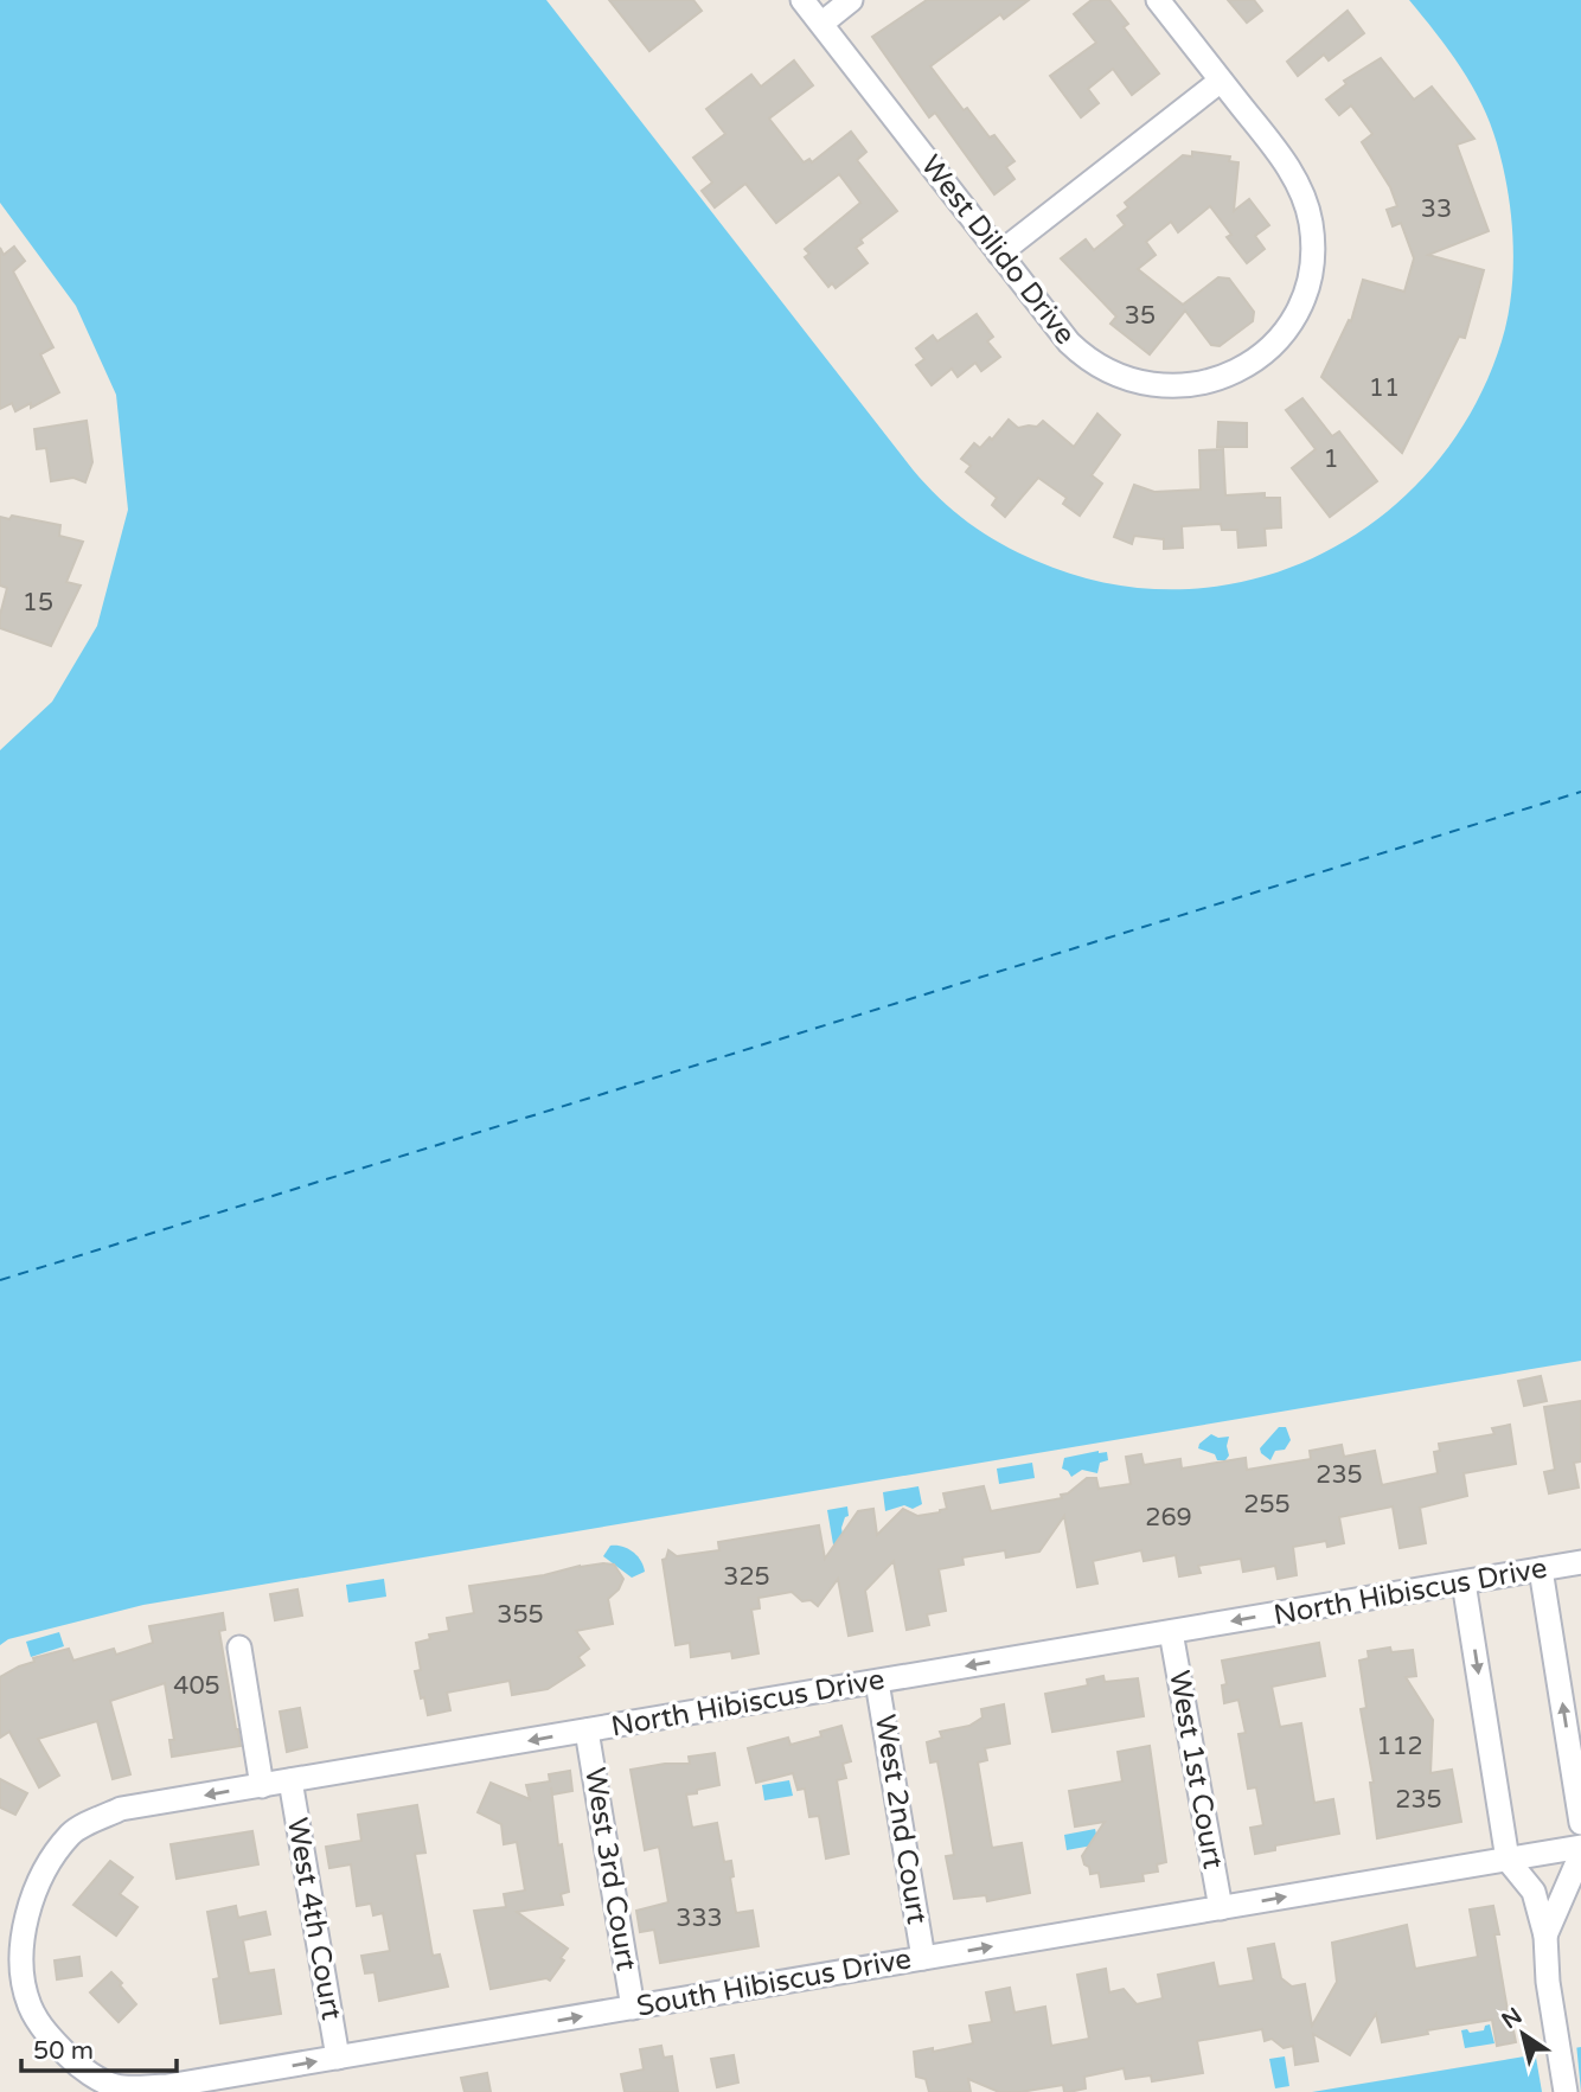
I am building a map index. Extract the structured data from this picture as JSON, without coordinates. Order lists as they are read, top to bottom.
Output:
{
  "streets": {
    "street": [
      "West Dilido Drive",
      "North Hibiscus Drive",
      "West 1st Court",
      "West 2nd Court",
      "West 3rd Court",
      "West 4th Court",
      "South Hibiscus Drive"
    ]
  },
  "crossings": [
    ["North Hibiscus Drive", "West 1st Court"],
    ["North Hibiscus Drive", "West 2nd Court"],
    ["North Hibiscus Drive", "West 3rd Court"],
    ["North Hibiscus Drive", "West 4th Court"],
    ["North Hibiscus Drive", "South Hibiscus Drive"],
    ["West 1st Court", "South Hibiscus Drive"],
    ["West 2nd Court", "South Hibiscus Drive"],
    ["West 3rd Court", "South Hibiscus Drive"],
    ["West 4th Court", "South Hibiscus Drive"]
  ],
  "one_way": ["North Hibiscus Drive", "South Hibiscus Drive"],
  "house_numbers": [
    "33",
    "35",
    "11",
    "1",
    "15",
    "235",
    "255",
    "269",
    "325",
    "355",
    "405",
    "112",
    "235",
    "333"
  ],
  "scale_bar": "50 m",
  "north": "top left"
}
